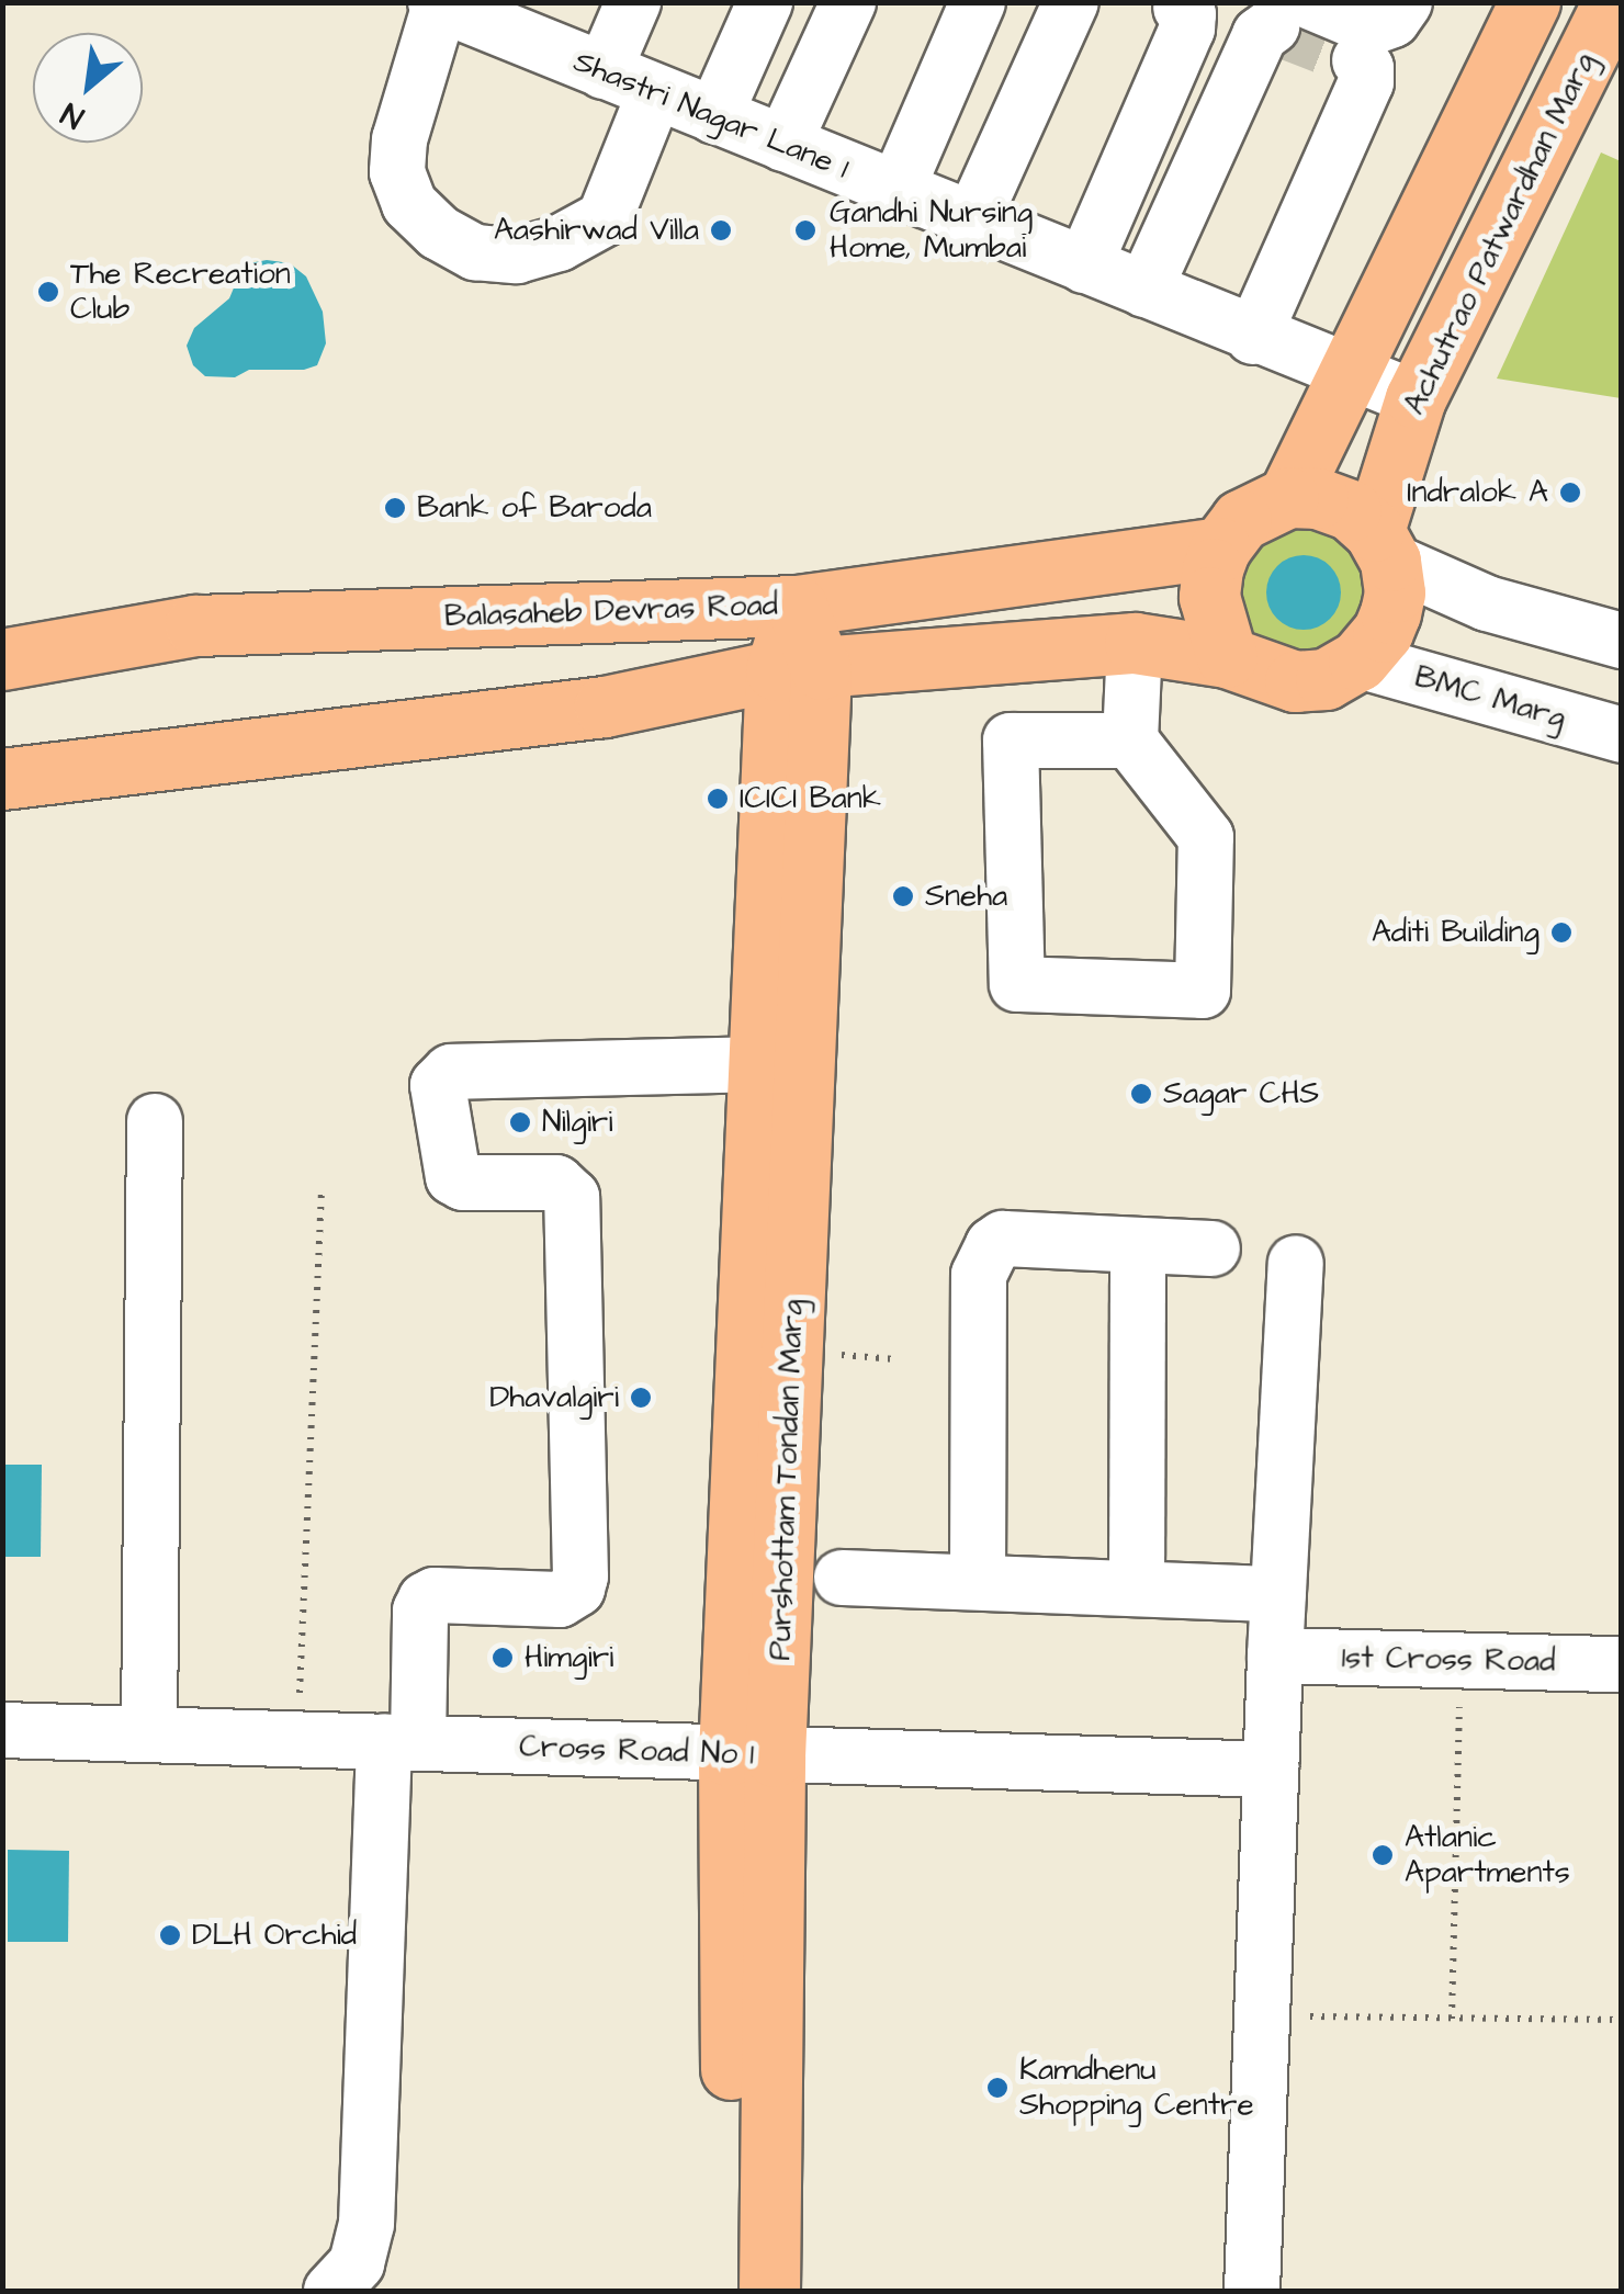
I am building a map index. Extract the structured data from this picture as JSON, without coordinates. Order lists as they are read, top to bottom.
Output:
{
  "streets": {
    "main road": ["Achutrao Patwardhan Marg", "Balasaheb Devras Road", "Purshottam Tondan Marg"],
    "street": [
      "Shastri Nagar Lane 1",
      "BMC Marg",
      "1st Cross Road",
      "Cross Road No 1"
    ]
  },
  "crossings": [
    ["Shastri Nagar Lane 1", "Achutrao Patwardhan Marg"],
    ["Achutrao Patwardhan Marg", "Balasaheb Devras Road"],
    ["Achutrao Patwardhan Marg", "BMC Marg"],
    ["Balasaheb Devras Road", "BMC Marg"],
    ["Purshottam Tondan Marg", "Cross Road No 1"]
  ],
  "places": [
    "Aashirwad Villa",
    "Gandhi Nursing Home, Mumbai",
    "The Recreation Club",
    "Indralok A",
    "Bank of Baroda",
    "ICICI Bank",
    "Sneha",
    "Aditi Building",
    "Sagar CHS",
    "Nilgiri",
    "Dhavalgiri",
    "Himgiri",
    "Atlanic Apartments",
    "DLH Orchid",
    "Kamdhenu Shopping Centre"
  ],
  "north": "bottom left"
}
